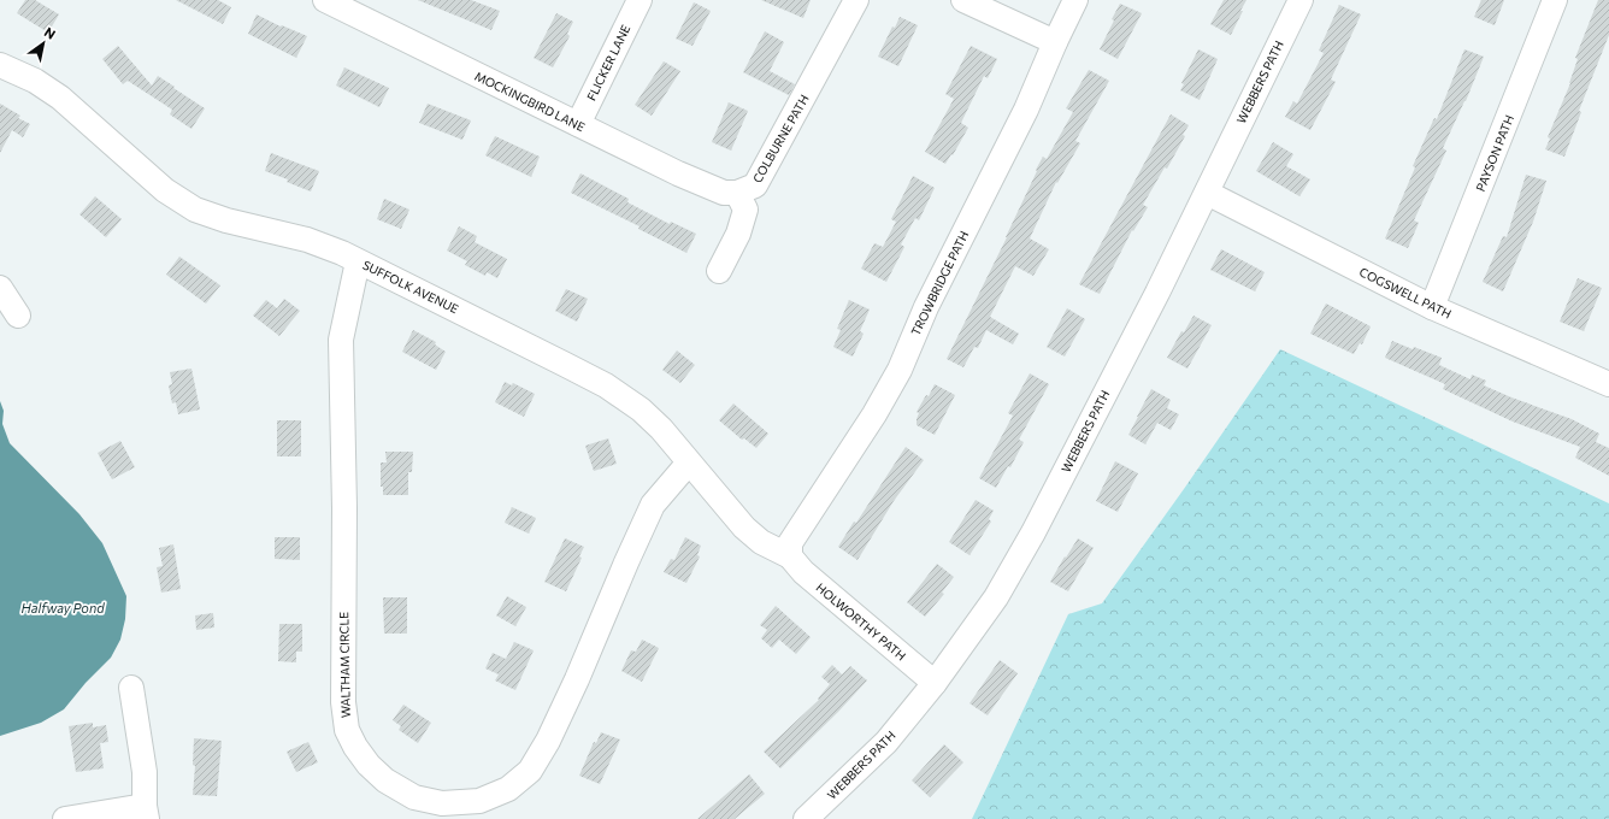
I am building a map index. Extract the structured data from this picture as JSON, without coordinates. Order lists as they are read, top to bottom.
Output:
{
  "streets": {
    "street": [
      "FLICKER LANE",
      "WEBBERS PATH",
      "MOCKINGBIRD LANE",
      "COLBURNE PATH",
      "PAYSON PATH",
      "TROWBRIDGE PATH",
      "SUFFOLK AVENUE",
      "COGSWELL PATH",
      "HOLWORTHY PATH",
      "WALTHAM CIRCLE"
    ]
  },
  "crossings": [
    ["FLICKER LANE", "MOCKINGBIRD LANE"],
    ["WEBBERS PATH", "COGSWELL PATH"],
    ["WEBBERS PATH", "HOLWORTHY PATH"],
    ["MOCKINGBIRD LANE", "COLBURNE PATH"],
    ["PAYSON PATH", "COGSWELL PATH"],
    ["TROWBRIDGE PATH", "SUFFOLK AVENUE"],
    ["TROWBRIDGE PATH", "HOLWORTHY PATH"],
    ["SUFFOLK AVENUE", "HOLWORTHY PATH"],
    ["SUFFOLK AVENUE", "WALTHAM CIRCLE"]
  ],
  "water": ["Halfway Pond"],
  "north": "top right"
}
